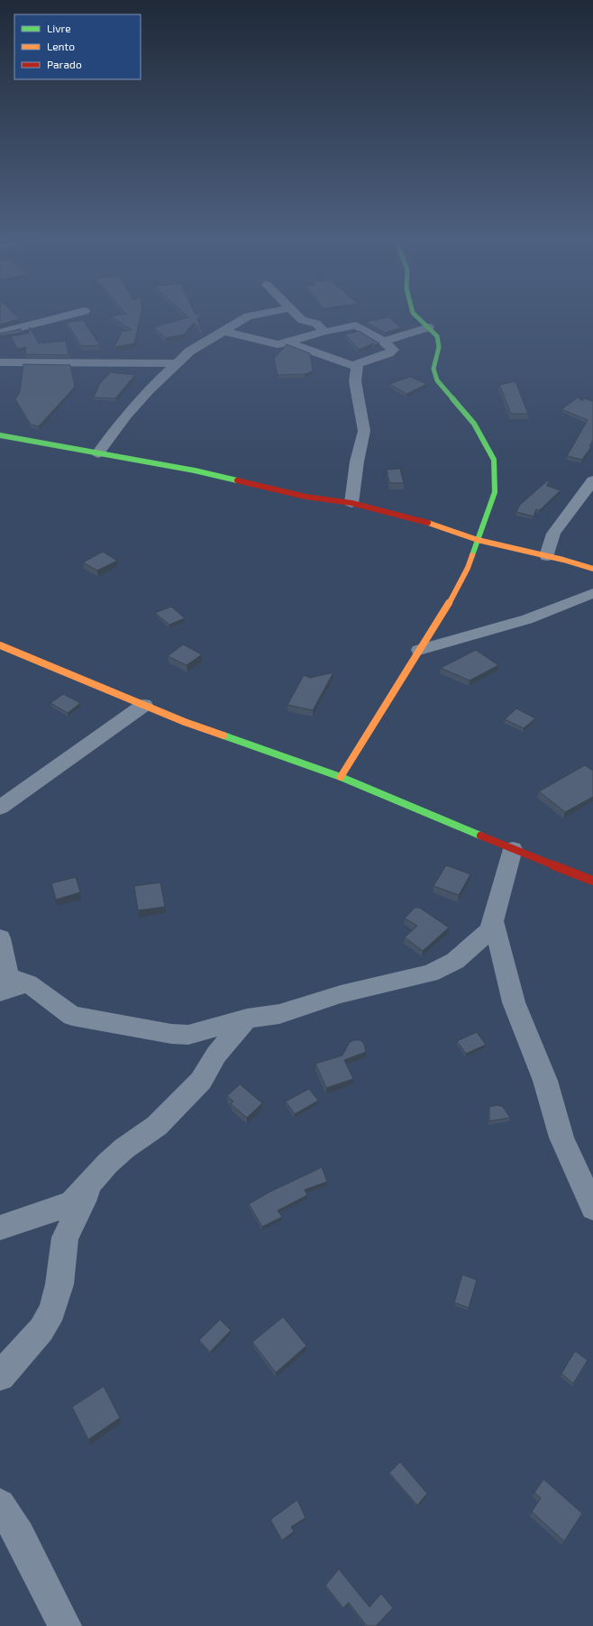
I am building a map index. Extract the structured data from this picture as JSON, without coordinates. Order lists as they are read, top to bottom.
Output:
{
  "legend": ["Livre", "Lento", "Parado"]
}
